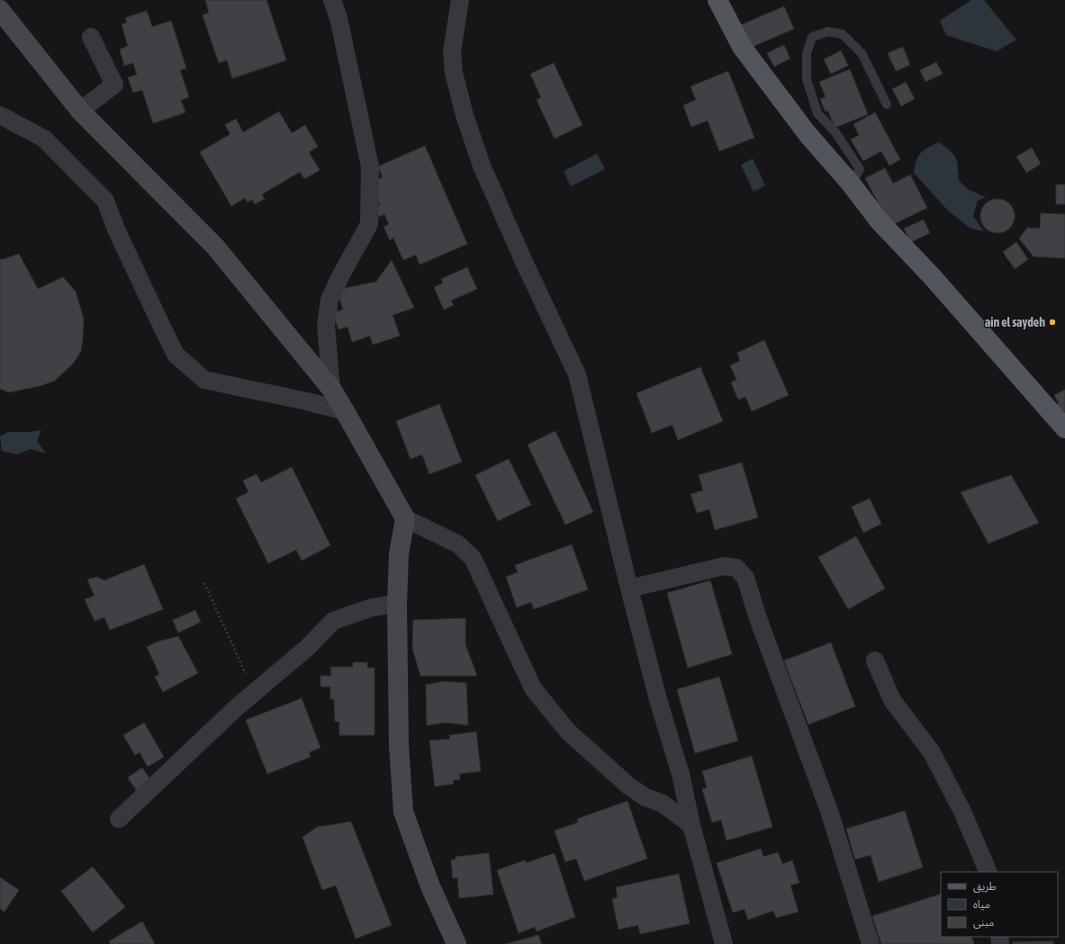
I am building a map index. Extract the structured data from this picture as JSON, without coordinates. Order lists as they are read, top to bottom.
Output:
{
  "places": ["ain el saydeh"],
  "legend": ["طريق", "مياه", "مبنى"]
}
